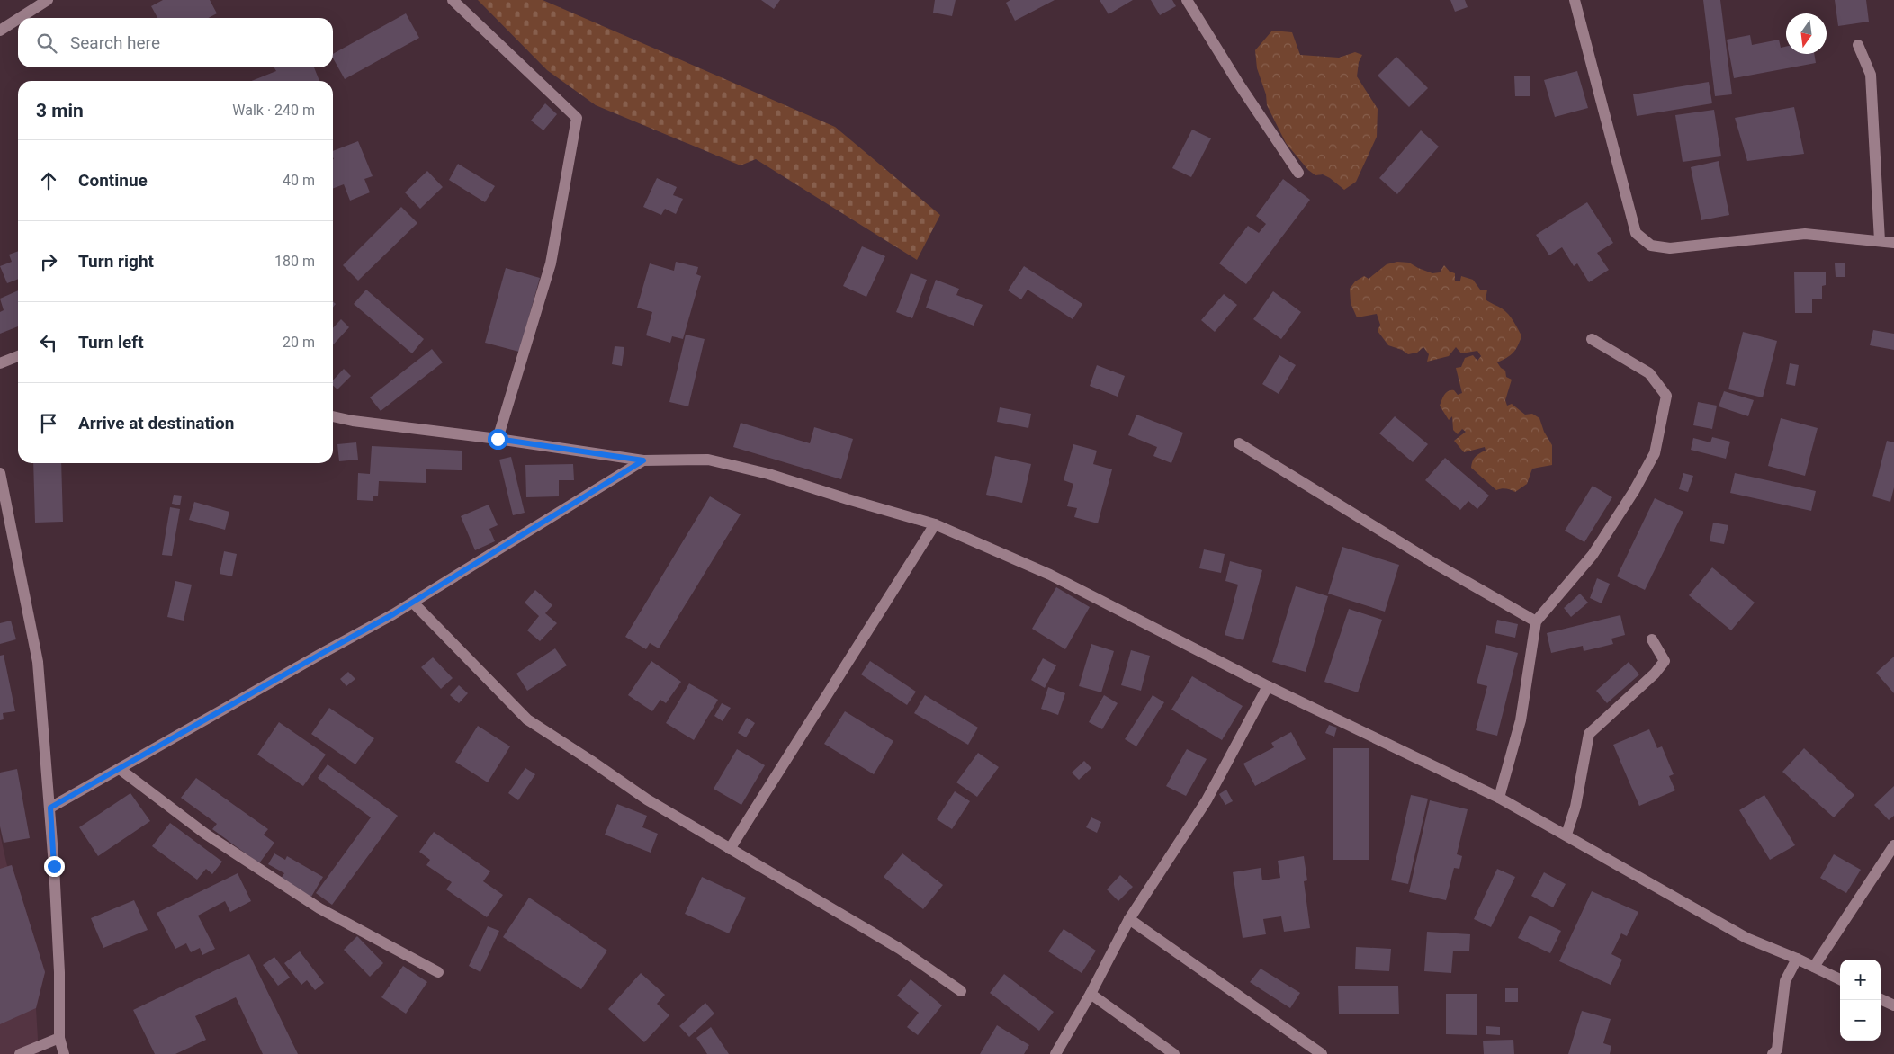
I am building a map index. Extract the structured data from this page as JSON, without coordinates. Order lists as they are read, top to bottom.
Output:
{
  "north": "bottom",
  "page": {
    "search": "Search here",
    "heading": ["3 min", "Walk · 240 m"],
    "list": [
      ["Continue", "40 m"],
      ["Turn right", "180 m"],
      ["Turn left", "20 m"],
      "Arrive at destination"
    ],
    "map_buttons": ["+", "−"]
  }
}
